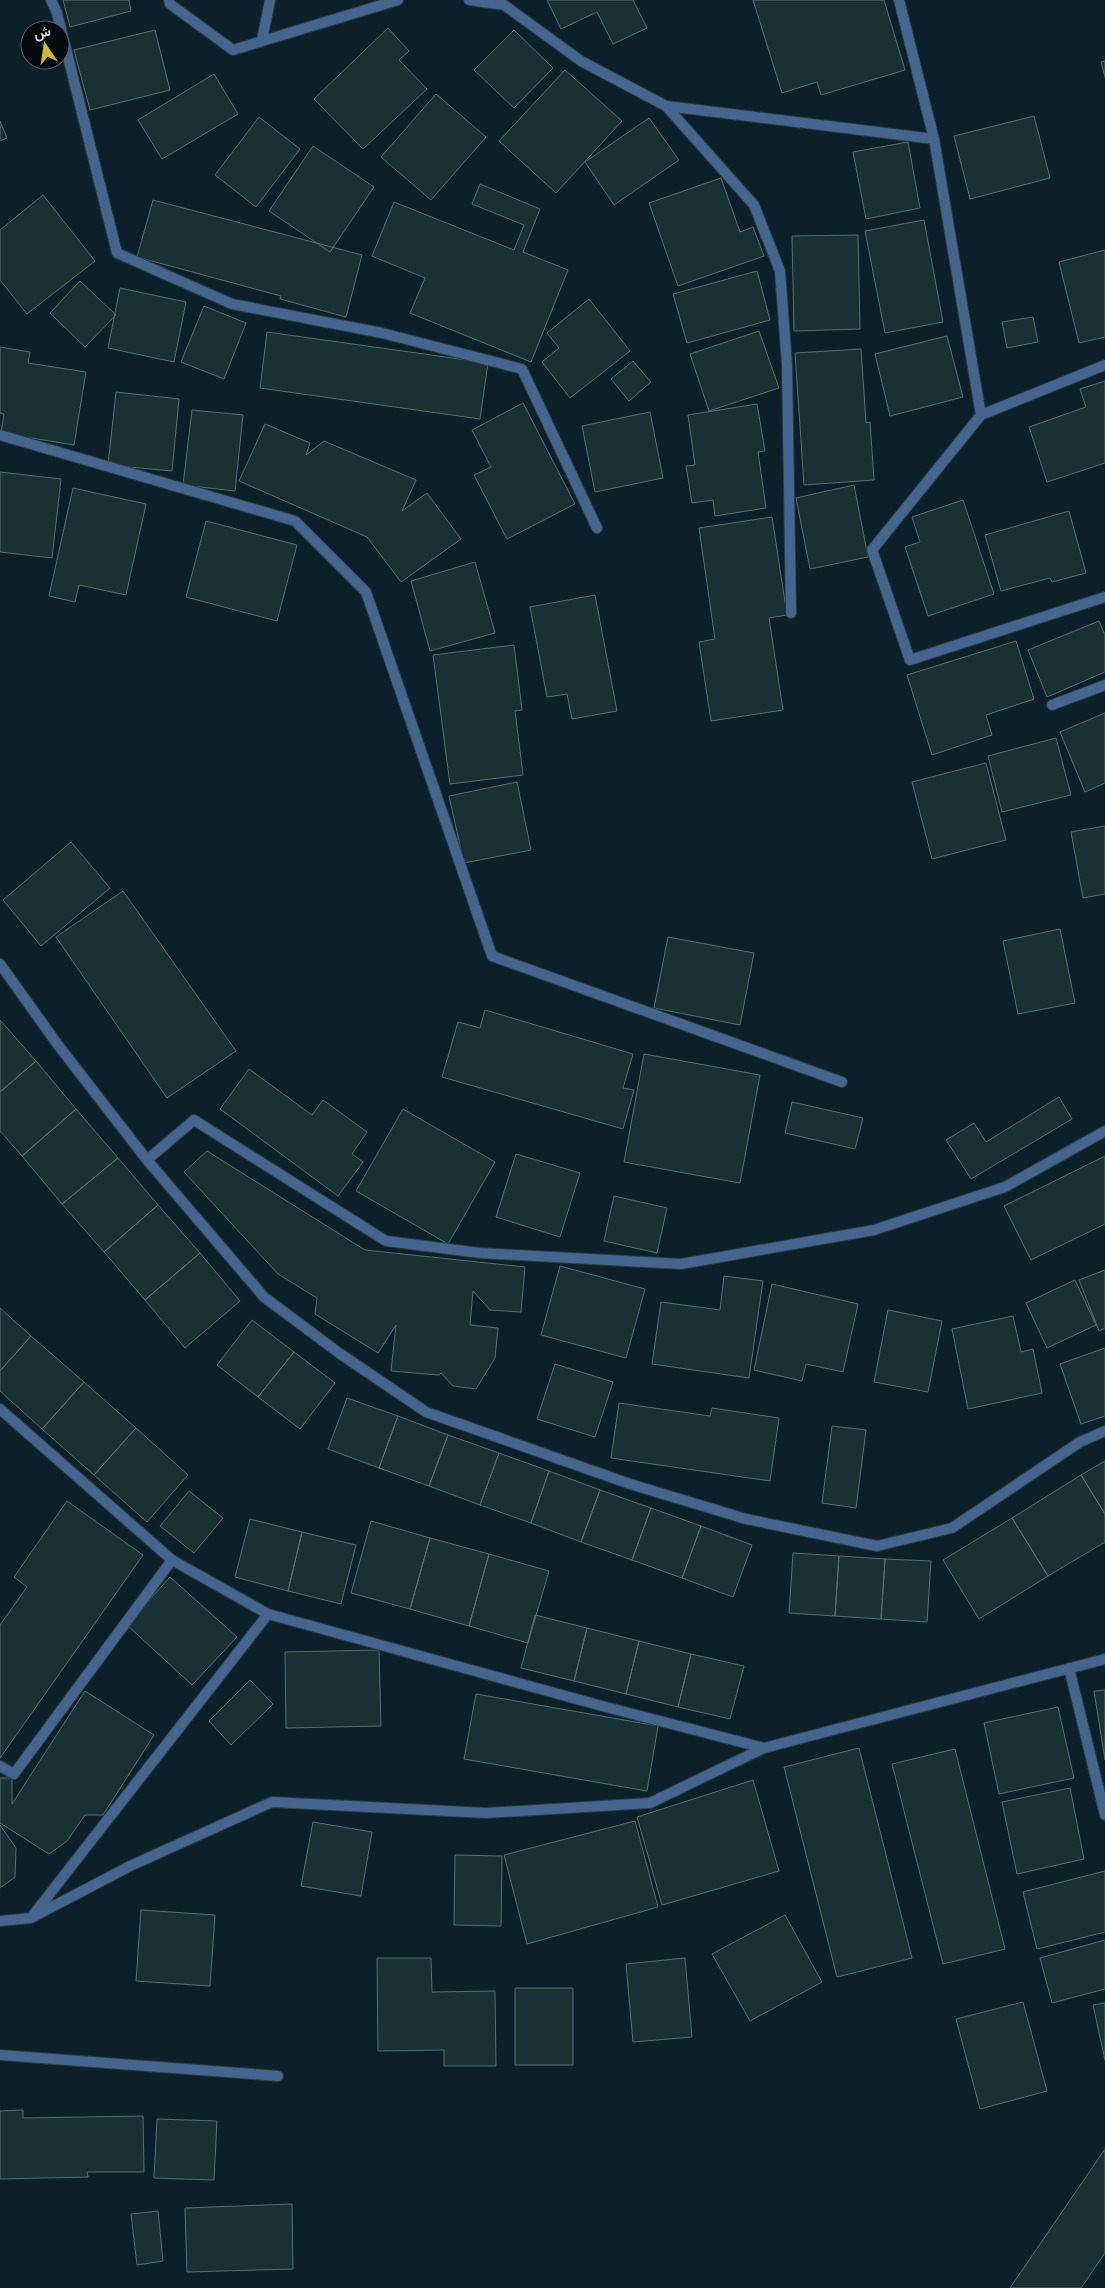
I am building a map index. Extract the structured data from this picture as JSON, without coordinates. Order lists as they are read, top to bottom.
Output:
{
  "north": "top"
}
